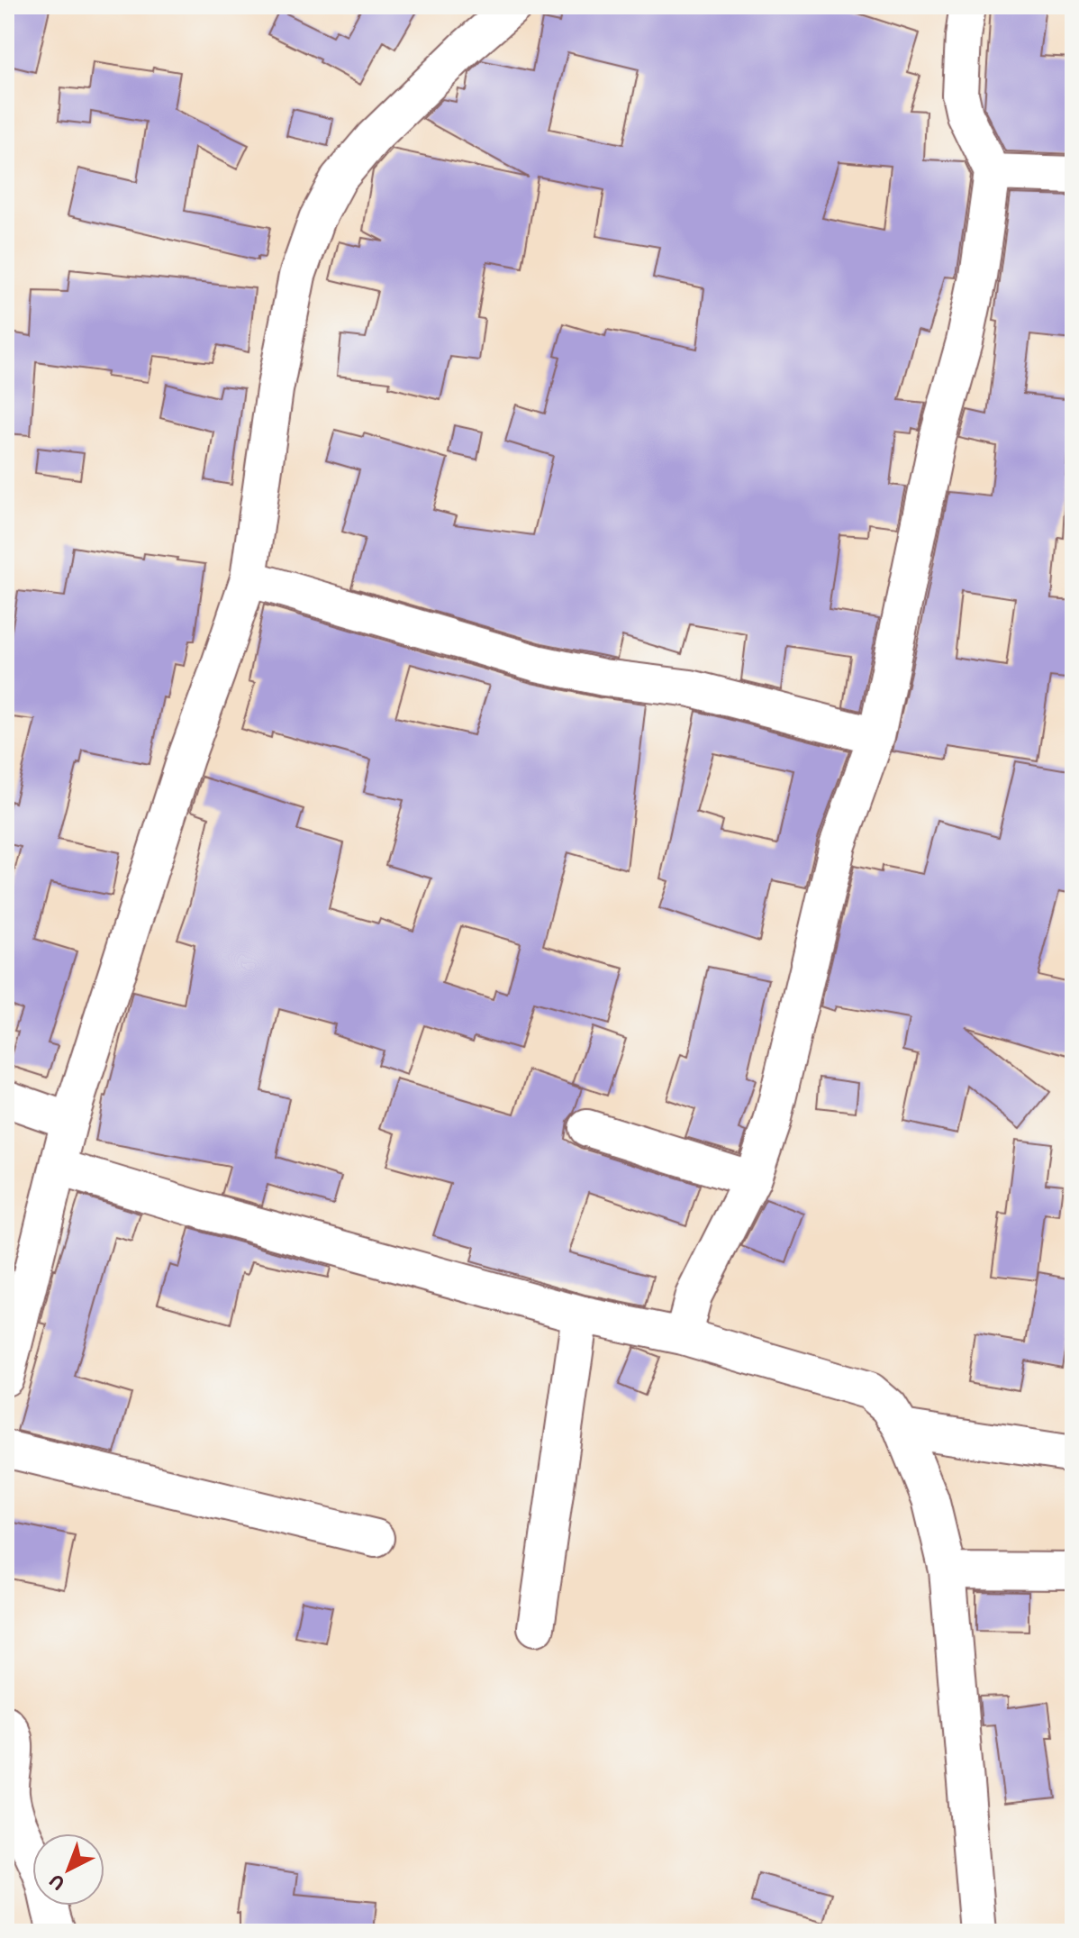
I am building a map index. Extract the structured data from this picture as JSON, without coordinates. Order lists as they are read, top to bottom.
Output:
{
  "north": "bottom left"
}
